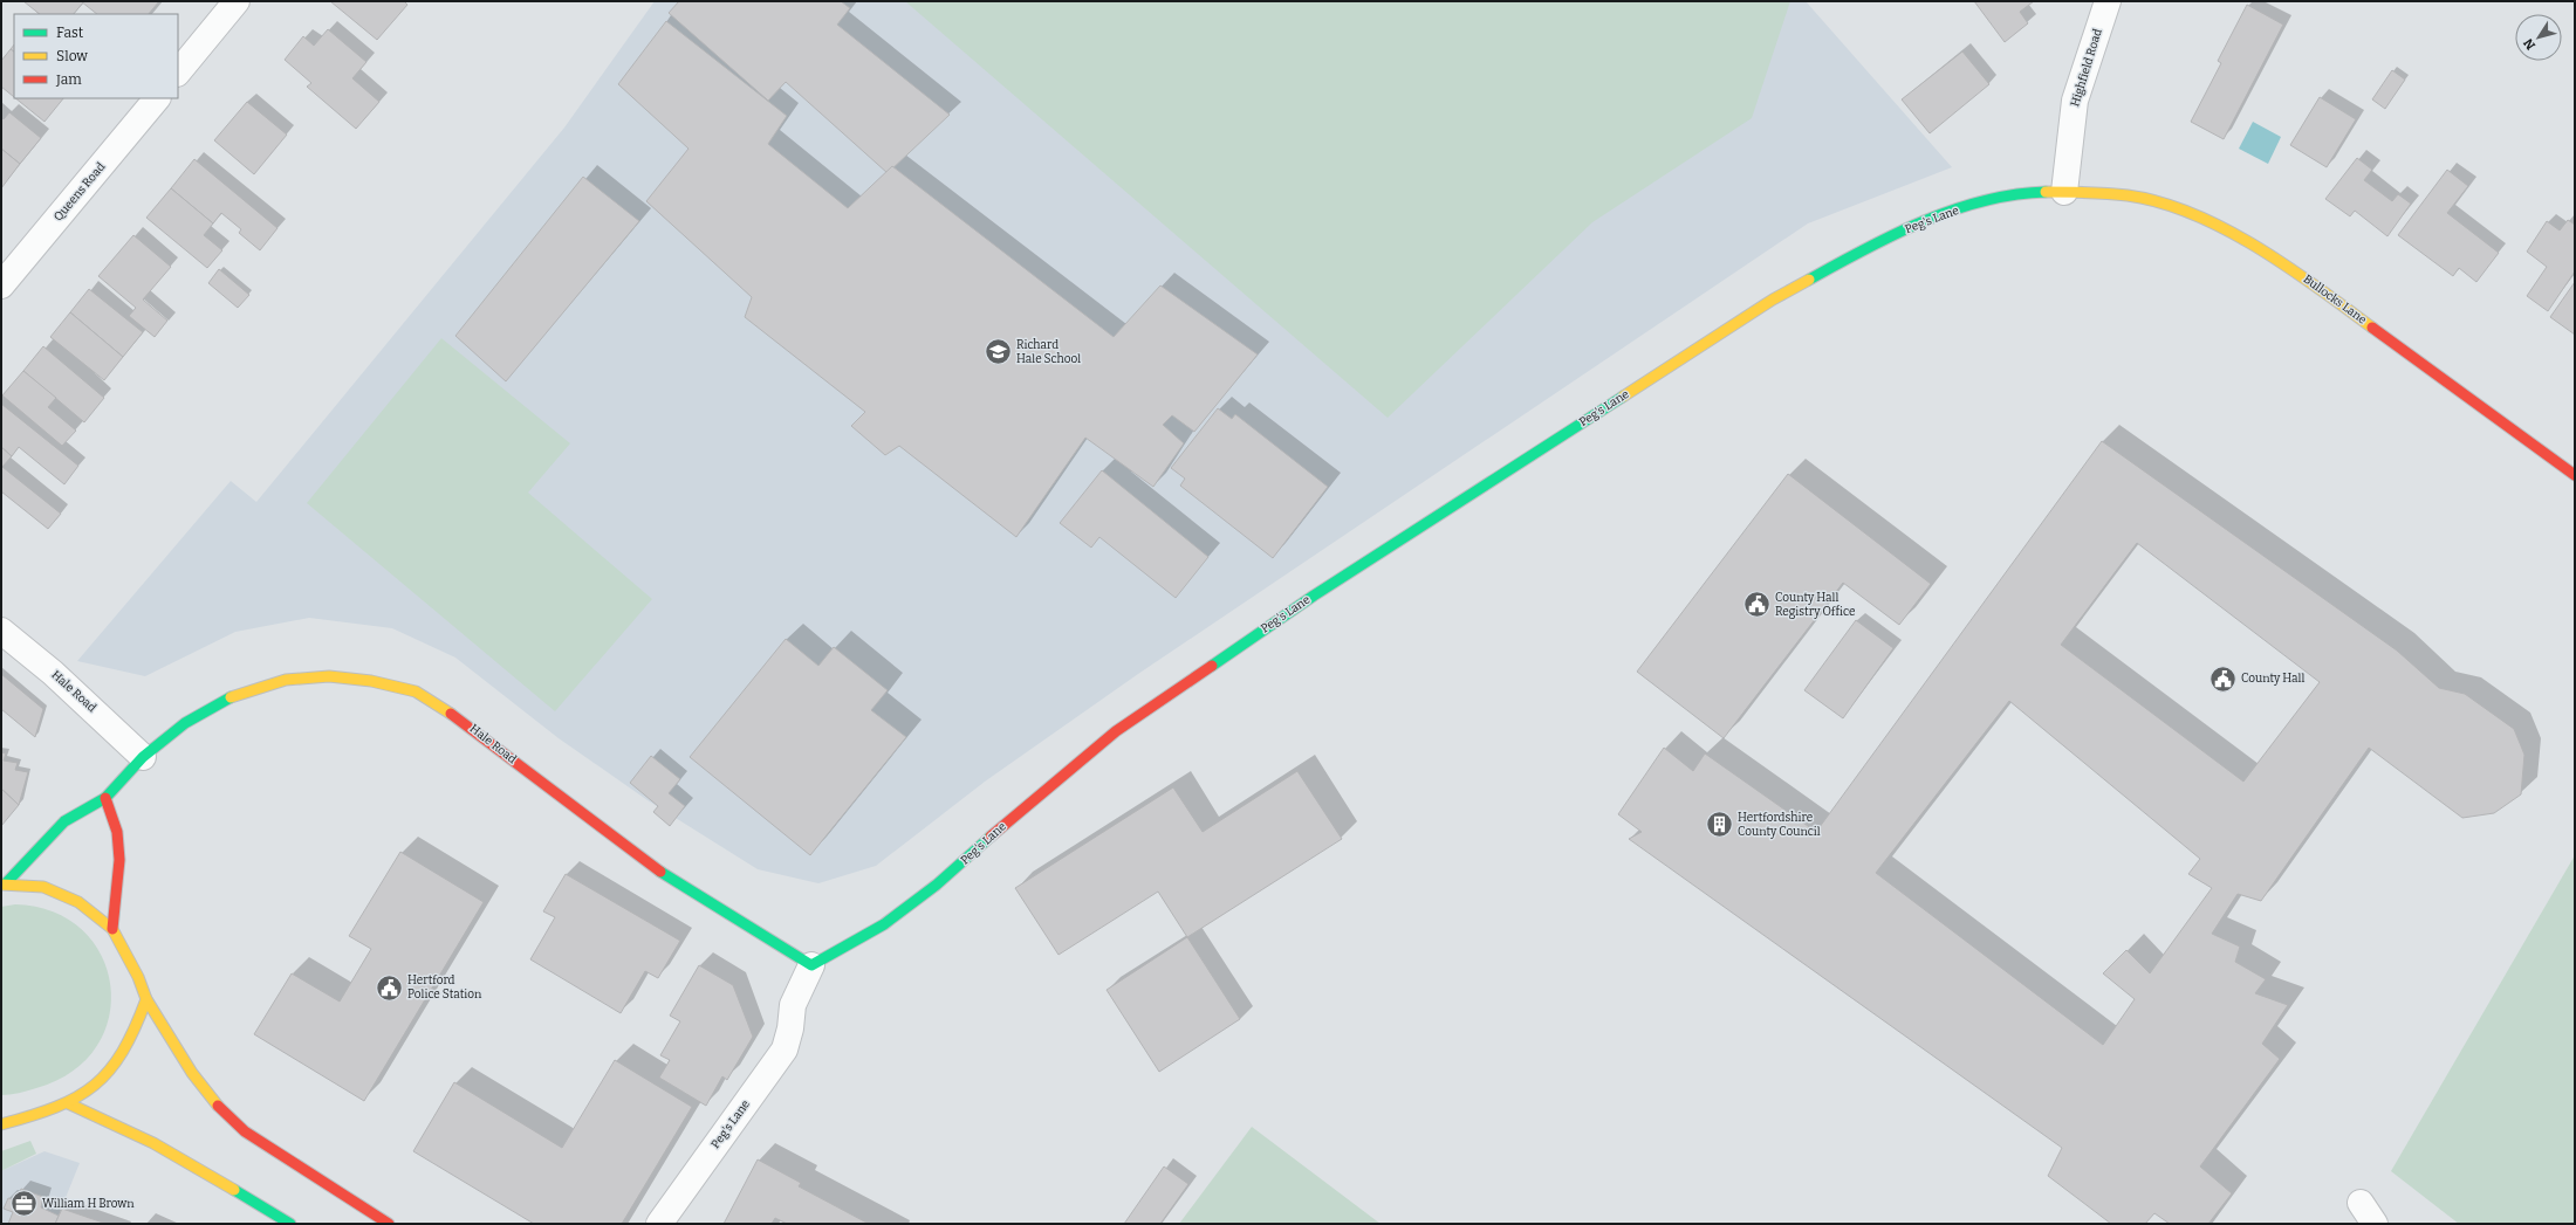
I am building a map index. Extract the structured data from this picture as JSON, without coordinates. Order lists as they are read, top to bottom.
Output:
{
  "streets": {
    "main road": ["Peg's Lane", "Bullocks Lane", "Hale Road"],
    "street": ["Highfield Road", "Queens Road"]
  },
  "crossings": [
    ["Highfield Road", "Peg's Lane"],
    ["Highfield Road", "Bullocks Lane"],
    ["Peg's Lane", "Bullocks Lane"],
    ["Peg's Lane", "Hale Road"]
  ],
  "places": {
    "school or university": ["Richard Hale School"],
    "public building": ["County Hall Registry Office", "County Hall", "Hertford Police Station"],
    "building": ["Hertfordshire County Council"],
    "office": ["William H Brown"]
  },
  "legend": ["Fast", "Slow", "Jam"],
  "north": "bottom left"
}
